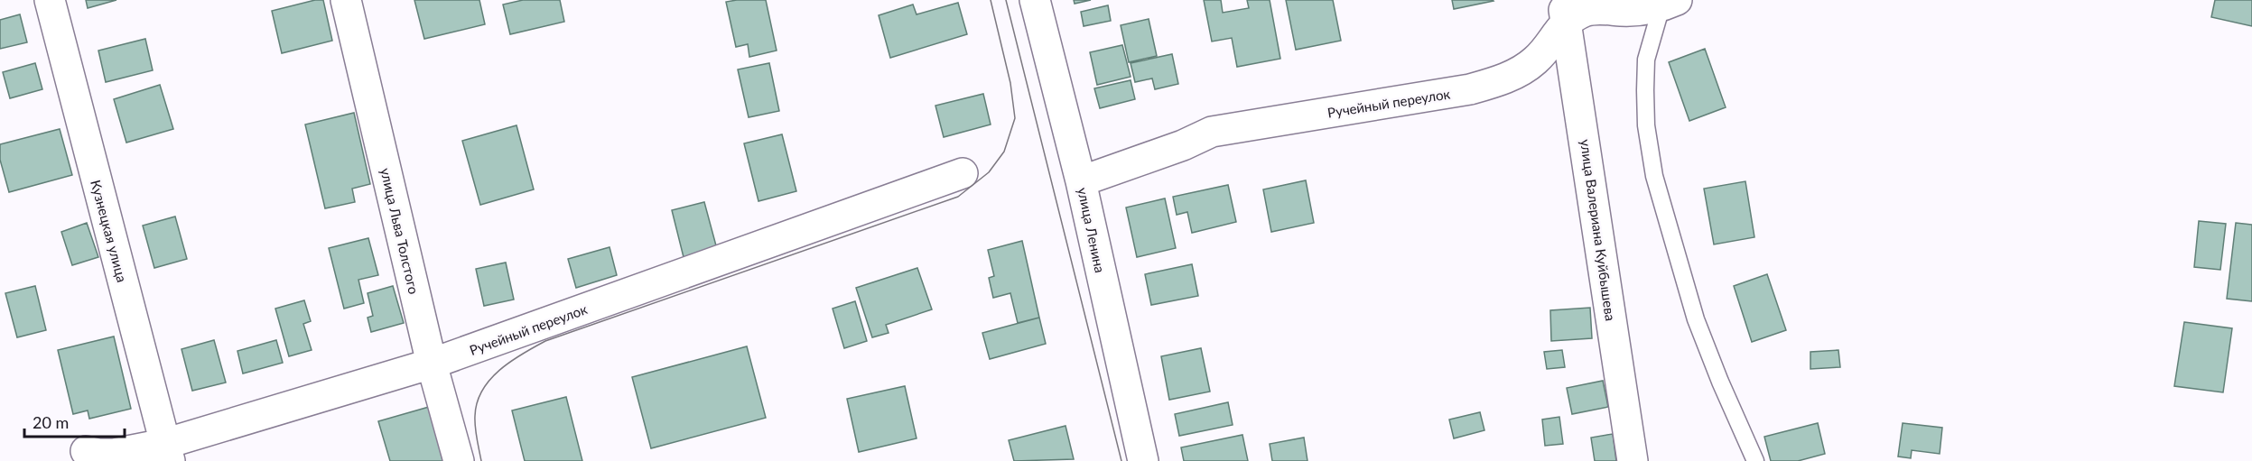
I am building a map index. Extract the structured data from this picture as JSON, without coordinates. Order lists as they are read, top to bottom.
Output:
{
  "streets": {
    "street": [
      "Ручейный переулок",
      "улица Ленина",
      "улица Валериана Куйбышева",
      "Кузнецкая улица",
      "улица Льва Толстого"
    ]
  },
  "crossings": [
    ["Ручейный переулок", "улица Ленина"],
    ["Ручейный переулок", "улица Валериана Куйбышева"],
    ["Ручейный переулок", "Кузнецкая улица"],
    ["Ручейный переулок", "улица Льва Толстого"]
  ],
  "scale_bar": "20 m"
}
